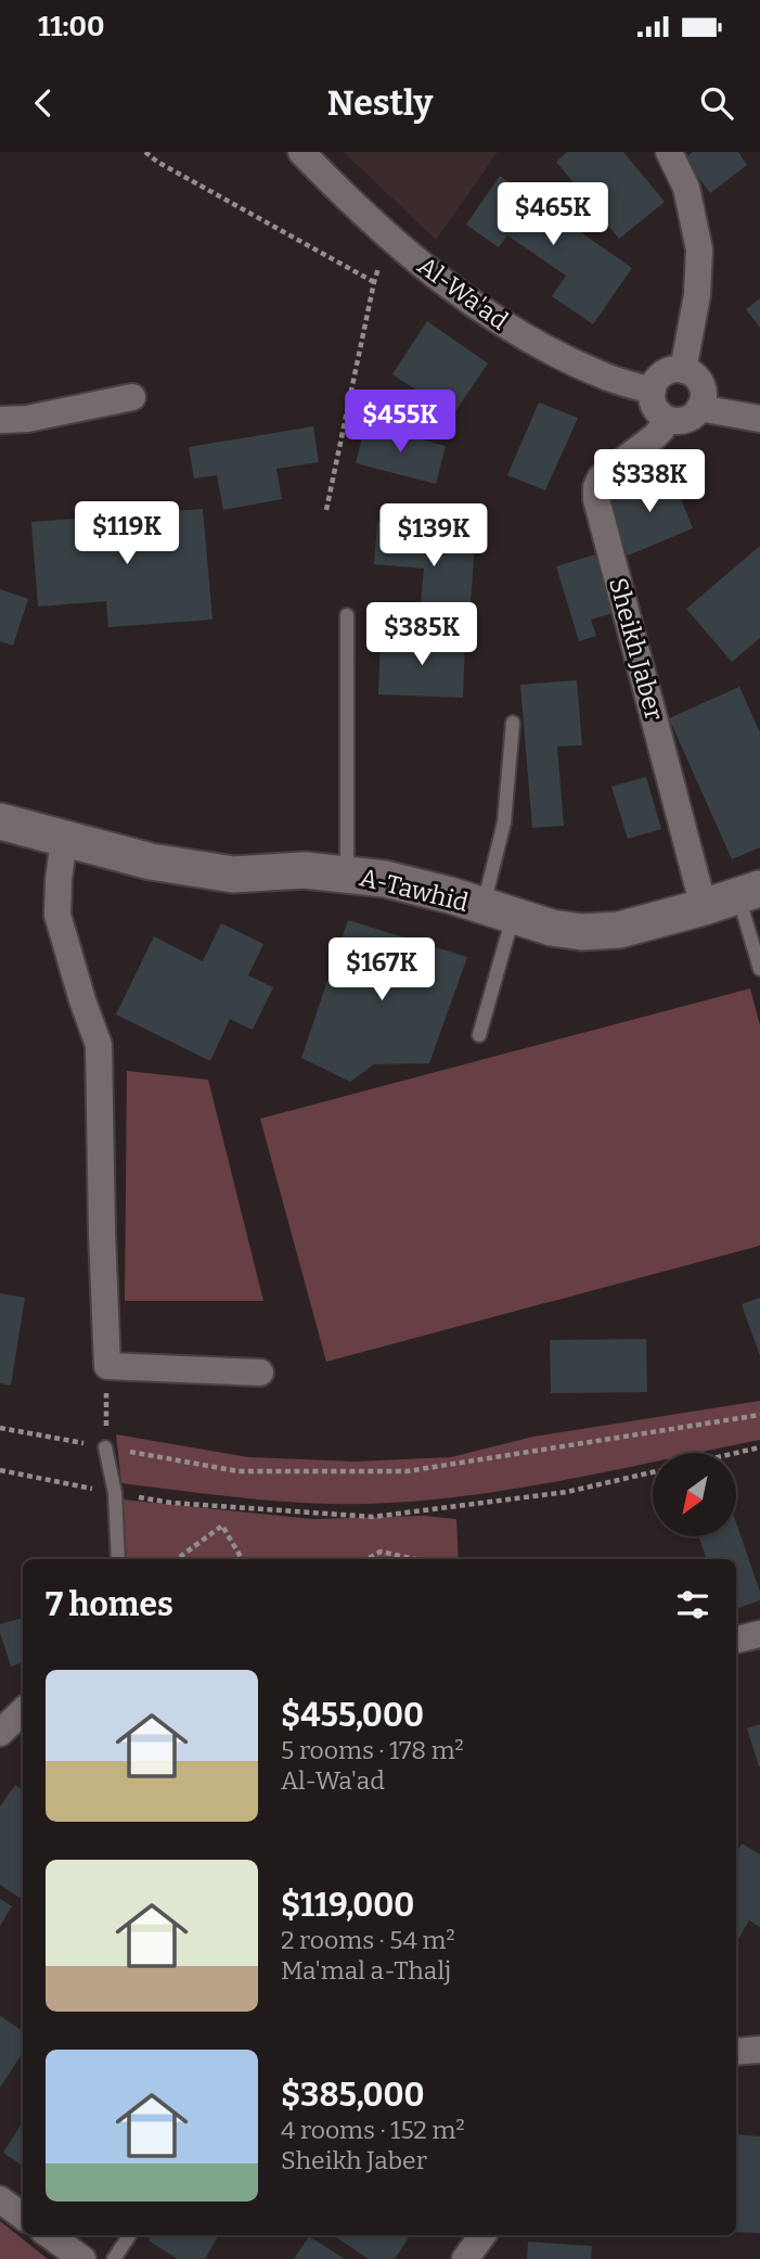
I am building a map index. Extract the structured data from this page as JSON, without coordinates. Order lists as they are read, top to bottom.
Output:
{
  "streets": {
    "street": ["Al-Wa'ad", "Sheikh Jaber", "A-Tawhid"]
  },
  "crossings": [
    ["Al-Wa'ad", "Sheikh Jaber"],
    ["Sheikh Jaber", "A-Tawhid"]
  ],
  "north": "bottom left",
  "page": {
    "status": "11:00",
    "header": "Nestly",
    "price": [
      "$465K",
      "$455K",
      "$338K",
      "$119K",
      "$139K",
      "$385K",
      "$167K"
    ],
    "heading": "7 homes",
    "list": [
      {
        "name": "$455,000",
        "note": "5 rooms · 178 m² · Al-Wa'ad"
      },
      {
        "name": "$119,000",
        "note": "2 rooms · 54 m² · Ma'mal a-Thalj"
      },
      {
        "name": "$385,000",
        "note": "4 rooms · 152 m² · Sheikh Jaber"
      }
    ]
  }
}
